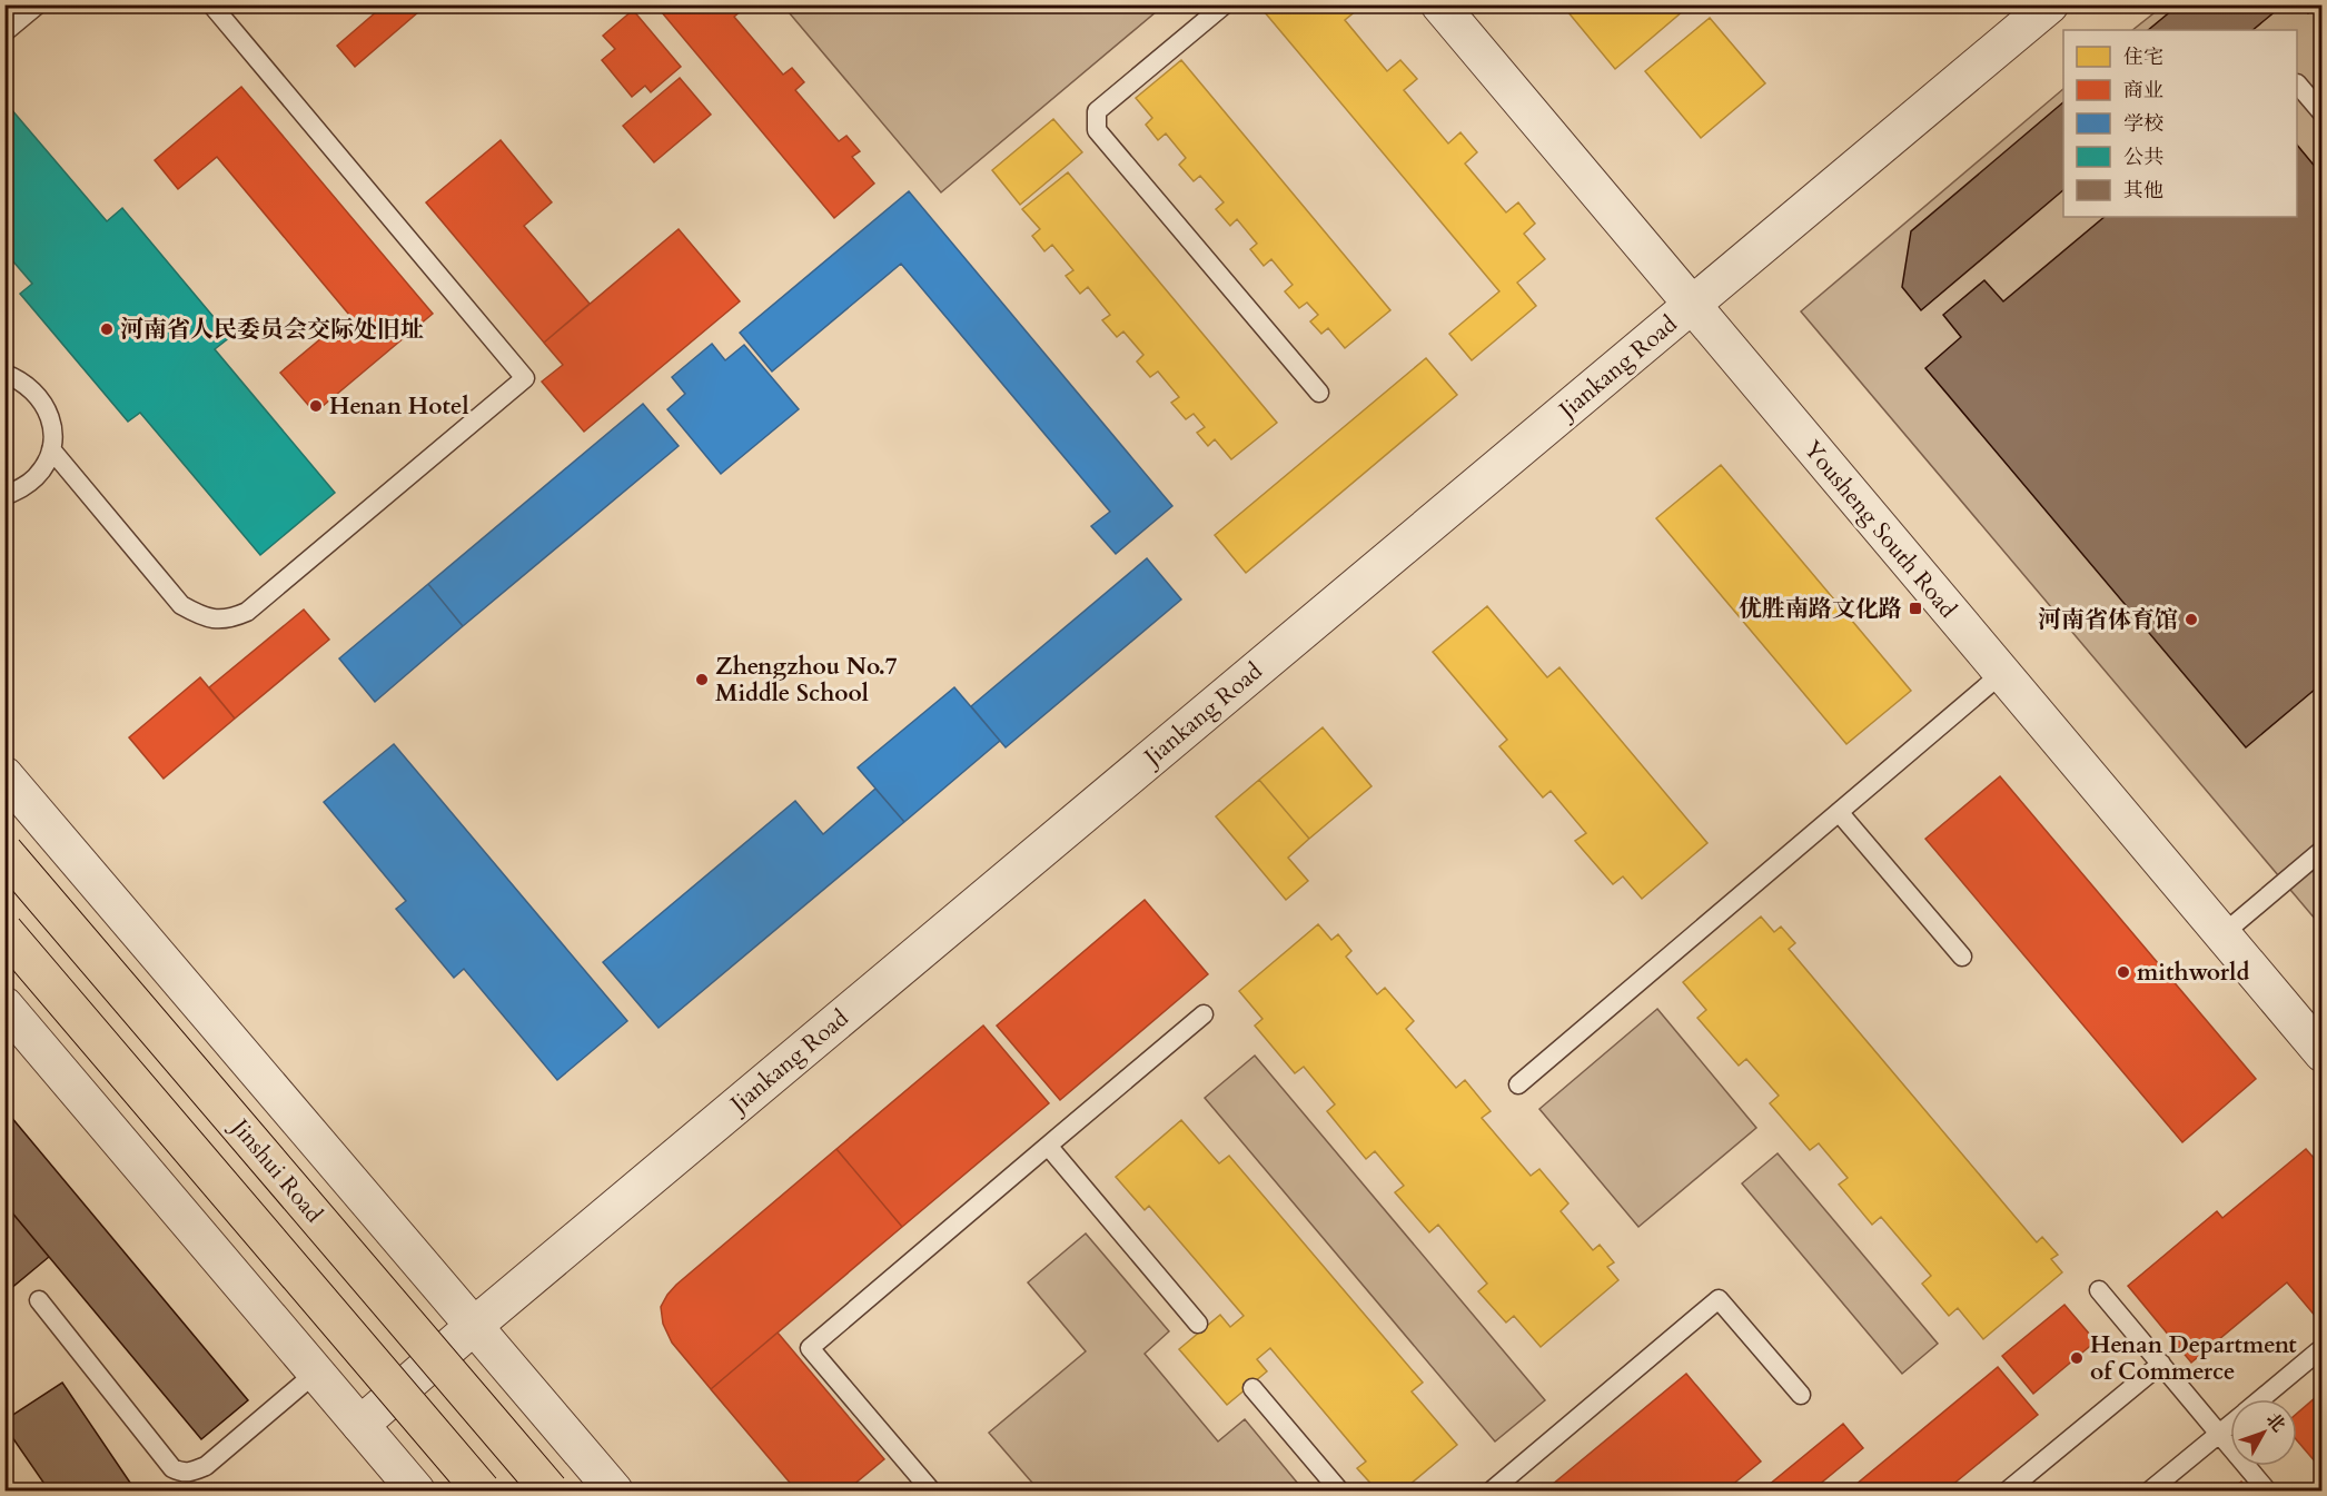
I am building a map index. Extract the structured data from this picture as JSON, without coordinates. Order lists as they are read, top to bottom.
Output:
{
  "streets": {
    "main road": ["Jinshui Road"],
    "street": ["Jiankang Road", "Yousheng South Road"]
  },
  "crossings": [
    ["Jiankang Road", "Yousheng South Road"]
  ],
  "places": {
    "other": [
      "河南省人民委员会交际处旧址",
      "Henan Hotel",
      "河南省体育馆",
      "Zhengzhou No.7 Middle School",
      "mithworld",
      "Henan Department of Commerce"
    ],
    "transit": ["优胜南路文化路"]
  },
  "legend": [
    "住宅",
    "商业",
    "学校",
    "公共",
    "其他"
  ],
  "north": "top right"
}
